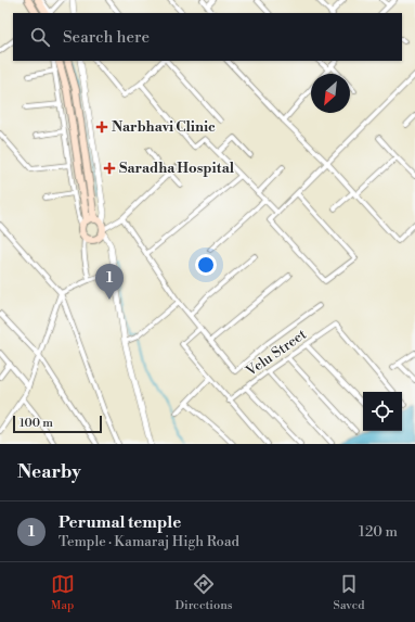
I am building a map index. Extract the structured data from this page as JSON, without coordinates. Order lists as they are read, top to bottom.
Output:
{
  "streets": {
    "street": ["Velu Street"]
  },
  "places": {
    "health": ["Narbhavi Clinic", "Saradha Hospital"]
  },
  "scale_bar": "100 m",
  "north": "bottom left",
  "page": {
    "search": "Search here",
    "pins": "1",
    "scale": "100 m",
    "heading": "Nearby",
    "list": [
      {
        "mark": "1",
        "name": "Perumal temple",
        "note": "Temple · Kamaraj High Road",
        "value": "120 m"
      }
    ],
    "nav": ["Map", "Directions", "Saved"]
  }
}
